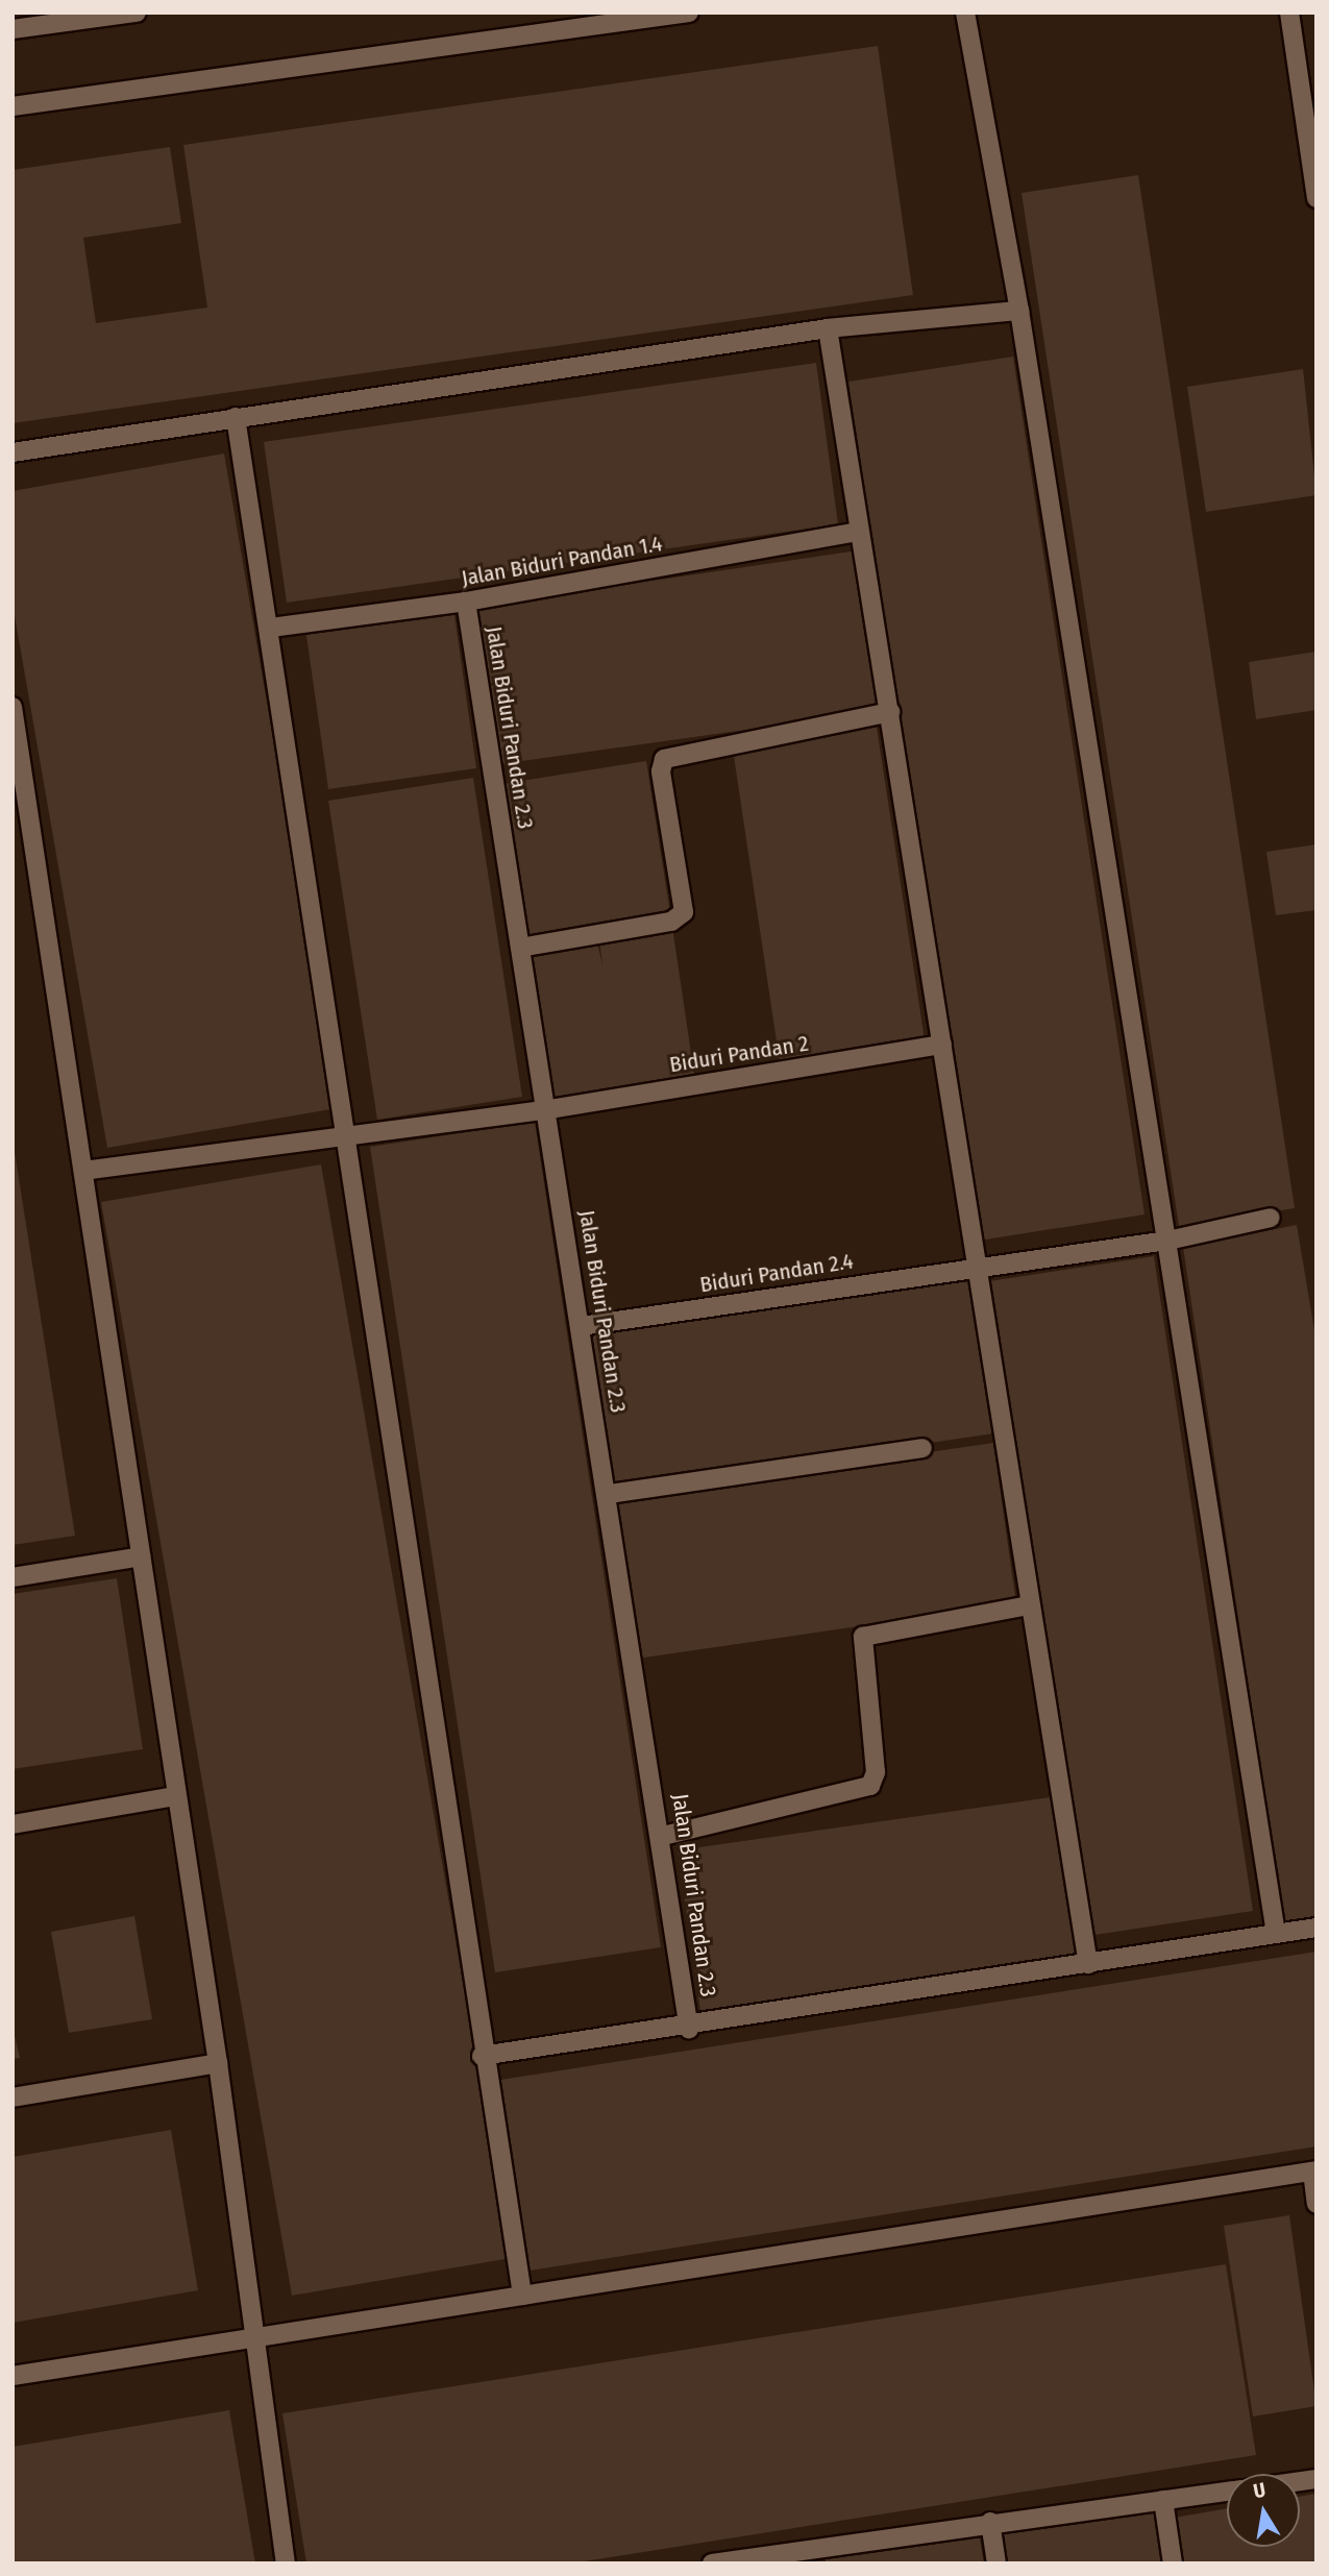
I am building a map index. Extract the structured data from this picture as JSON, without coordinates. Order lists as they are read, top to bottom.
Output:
{
  "streets": {
    "street": [
      "Jalan Biduri Pandan 1.4",
      "Jalan Biduri Pandan 2.3",
      "Biduri Pandan 2",
      "Biduri Pandan 2.4"
    ]
  },
  "crossings": [
    ["Jalan Biduri Pandan 1.4", "Jalan Biduri Pandan 2.3"],
    ["Jalan Biduri Pandan 2.3", "Biduri Pandan 2"],
    ["Jalan Biduri Pandan 2.3", "Biduri Pandan 2.4"]
  ],
  "north": "top"
}
